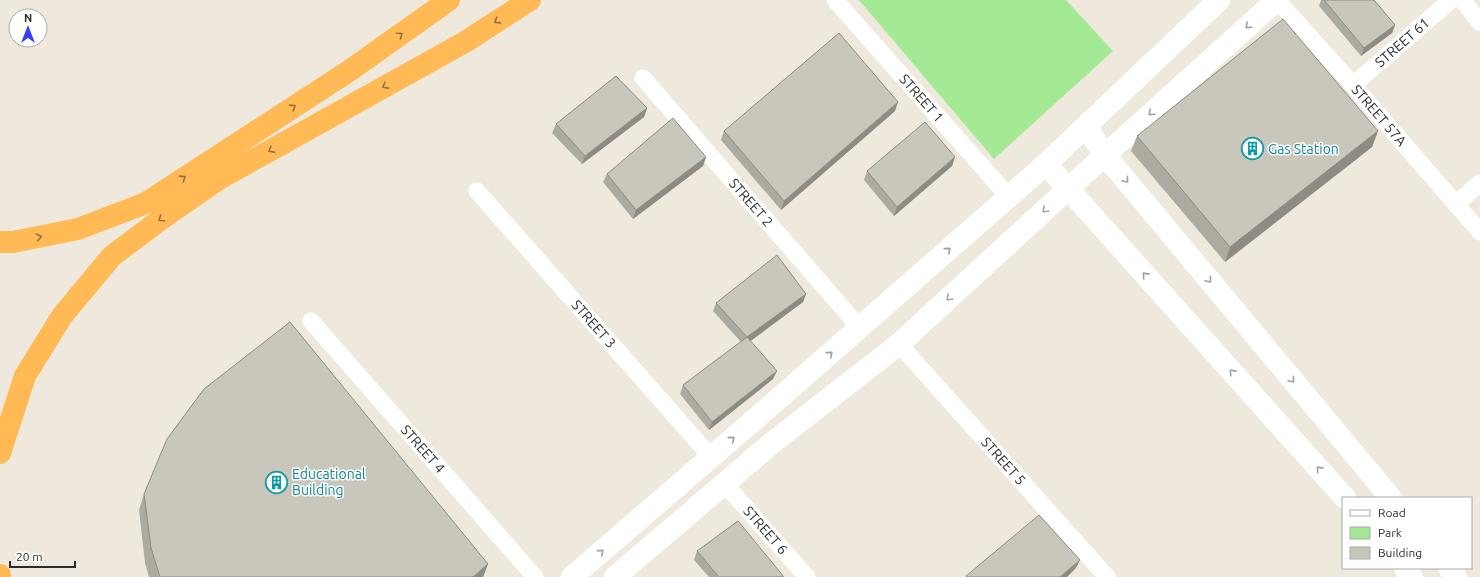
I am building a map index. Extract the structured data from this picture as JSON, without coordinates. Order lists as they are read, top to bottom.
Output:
{
  "streets": {
    "street": [
      "STREET 61",
      "STREET 1",
      "STREET 57A",
      "STREET 2",
      "STREET 3",
      "STREET 4",
      "STREET 5",
      "STREET 6"
    ]
  },
  "crossings": [
    ["STREET 61", "STREET 57A"]
  ],
  "places": {
    "building": ["Gas Station", "Educational Building"]
  },
  "legend": ["Road", "Park", "Building"],
  "scale_bar": "20 m",
  "north": "top"
}
